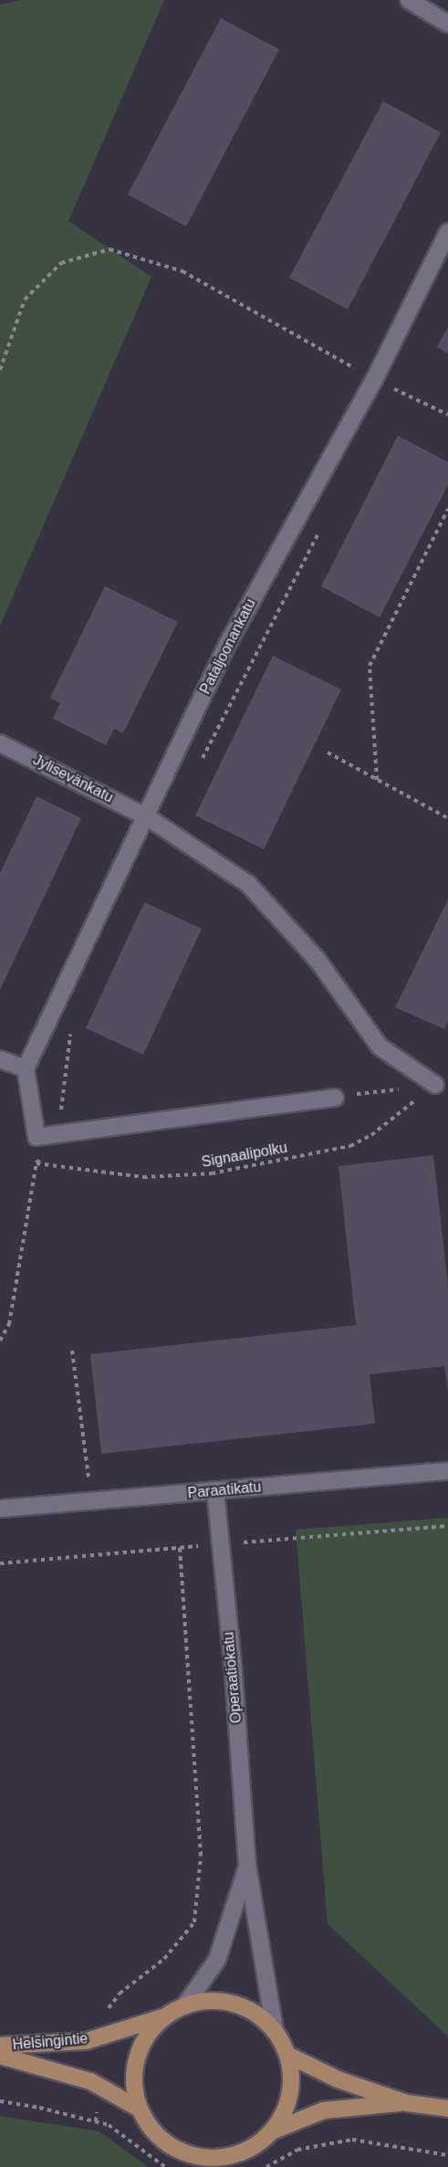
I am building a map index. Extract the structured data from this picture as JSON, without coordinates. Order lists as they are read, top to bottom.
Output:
{
  "streets": {
    "main road": ["Helsingintie"],
    "street": [
      "Pataljoonankatu",
      "Jylisevänkatu",
      "Paraatikatu",
      "Operaatiokatu"
    ],
    "path": ["Signaalipolku"]
  },
  "crossings": [
    ["Pataljoonankatu", "Jylisevänkatu"],
    ["Jylisevänkatu", "Signaalipolku"],
    ["Paraatikatu", "Operaatiokatu"],
    ["Operaatiokatu", "Helsingintie"]
  ]
}
